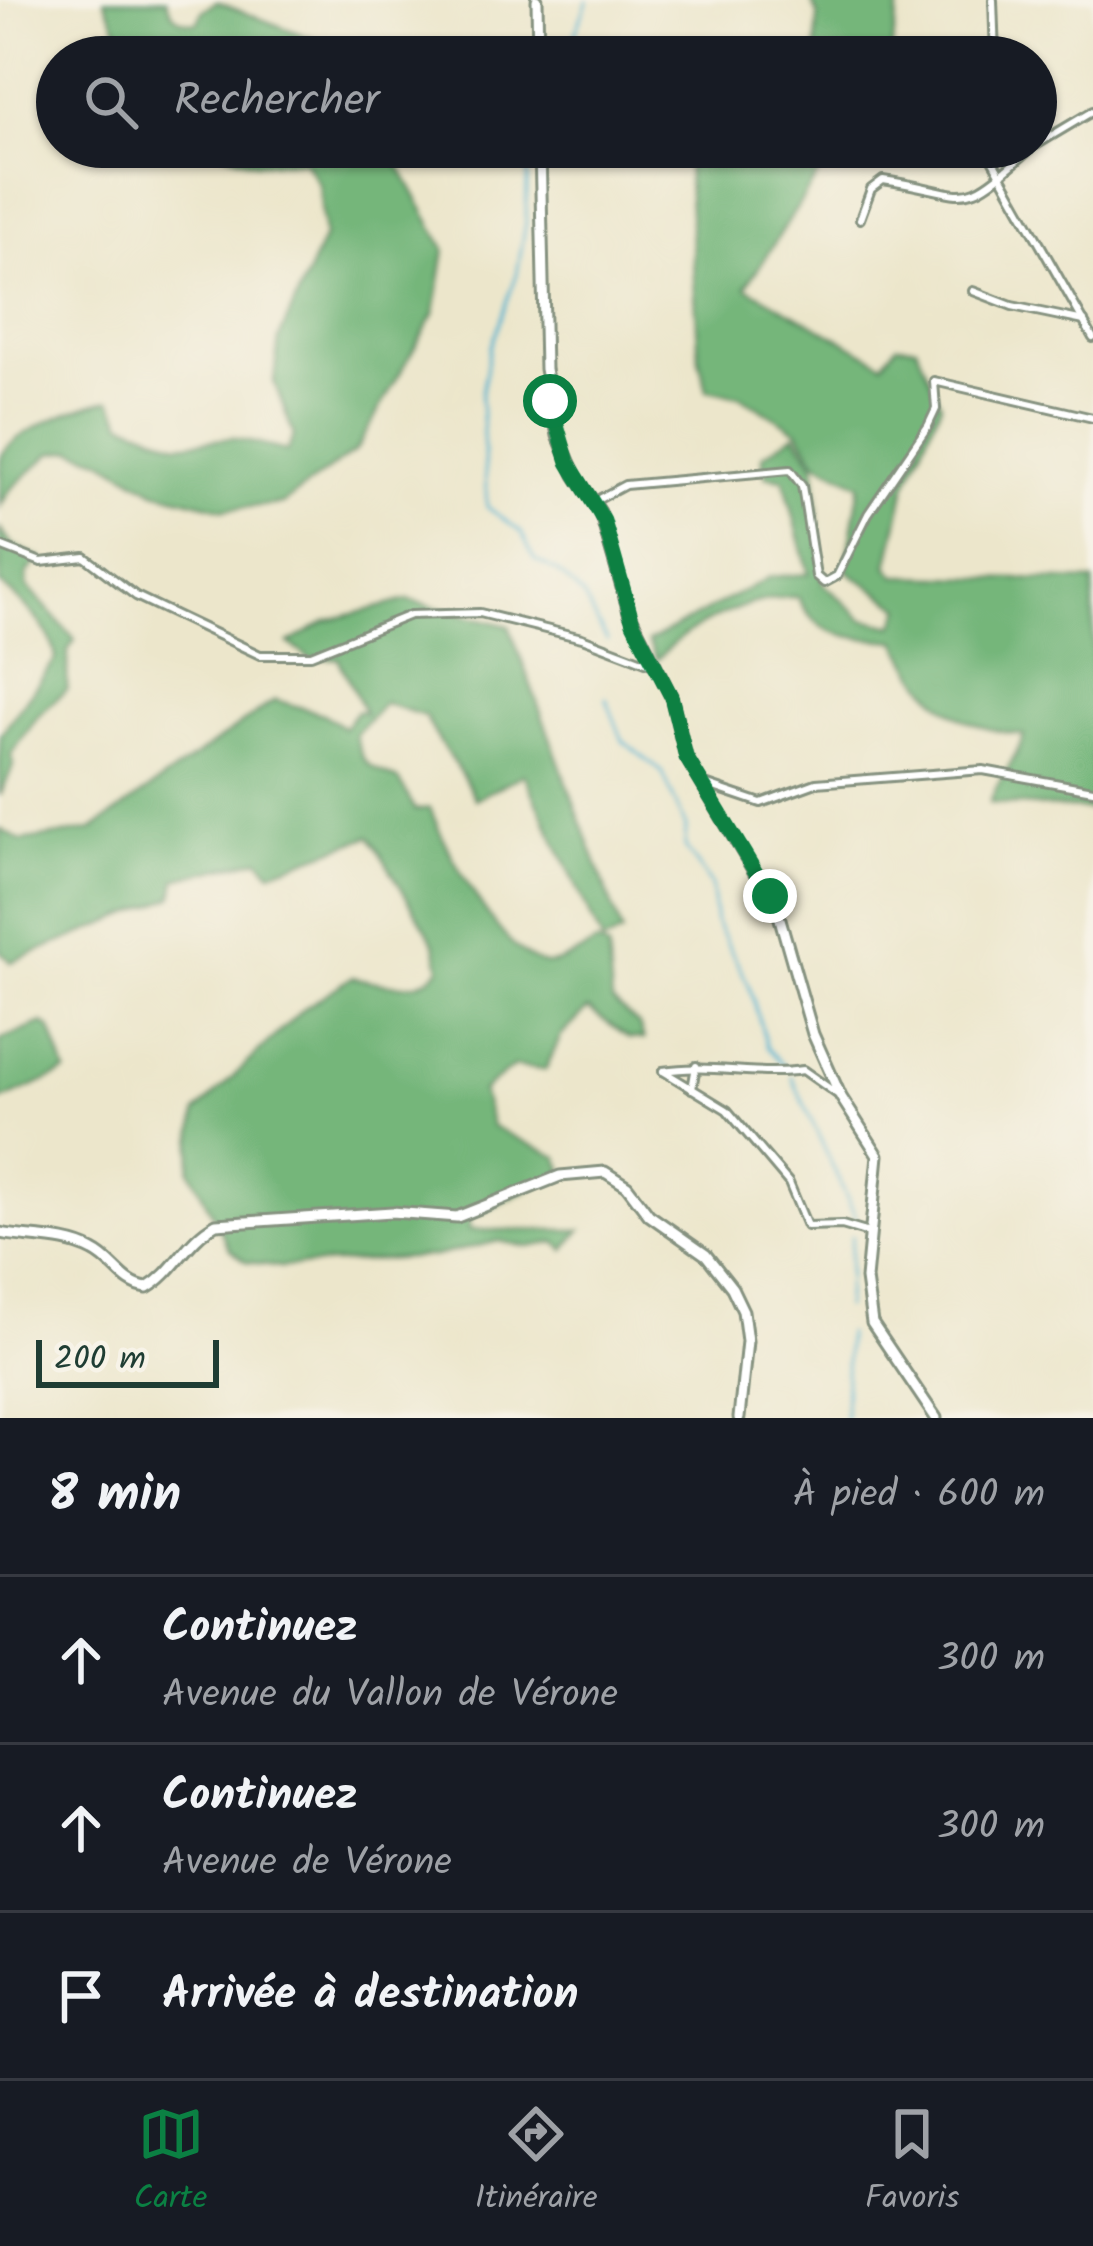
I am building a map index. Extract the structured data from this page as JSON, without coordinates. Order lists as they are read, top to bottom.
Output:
{
  "scale_bar": "200 m",
  "page": {
    "search": "Rechercher",
    "scale": "200 m",
    "heading": ["8 min", "À pied · 600 m"],
    "list": [
      ["Continuez", "Avenue du Vallon de Vérone", "300 m"],
      ["Continuez", "Avenue de Vérone", "300 m"],
      "Arrivée à destination"
    ],
    "nav": ["Carte", "Itinéraire", "Favoris"]
  }
}
